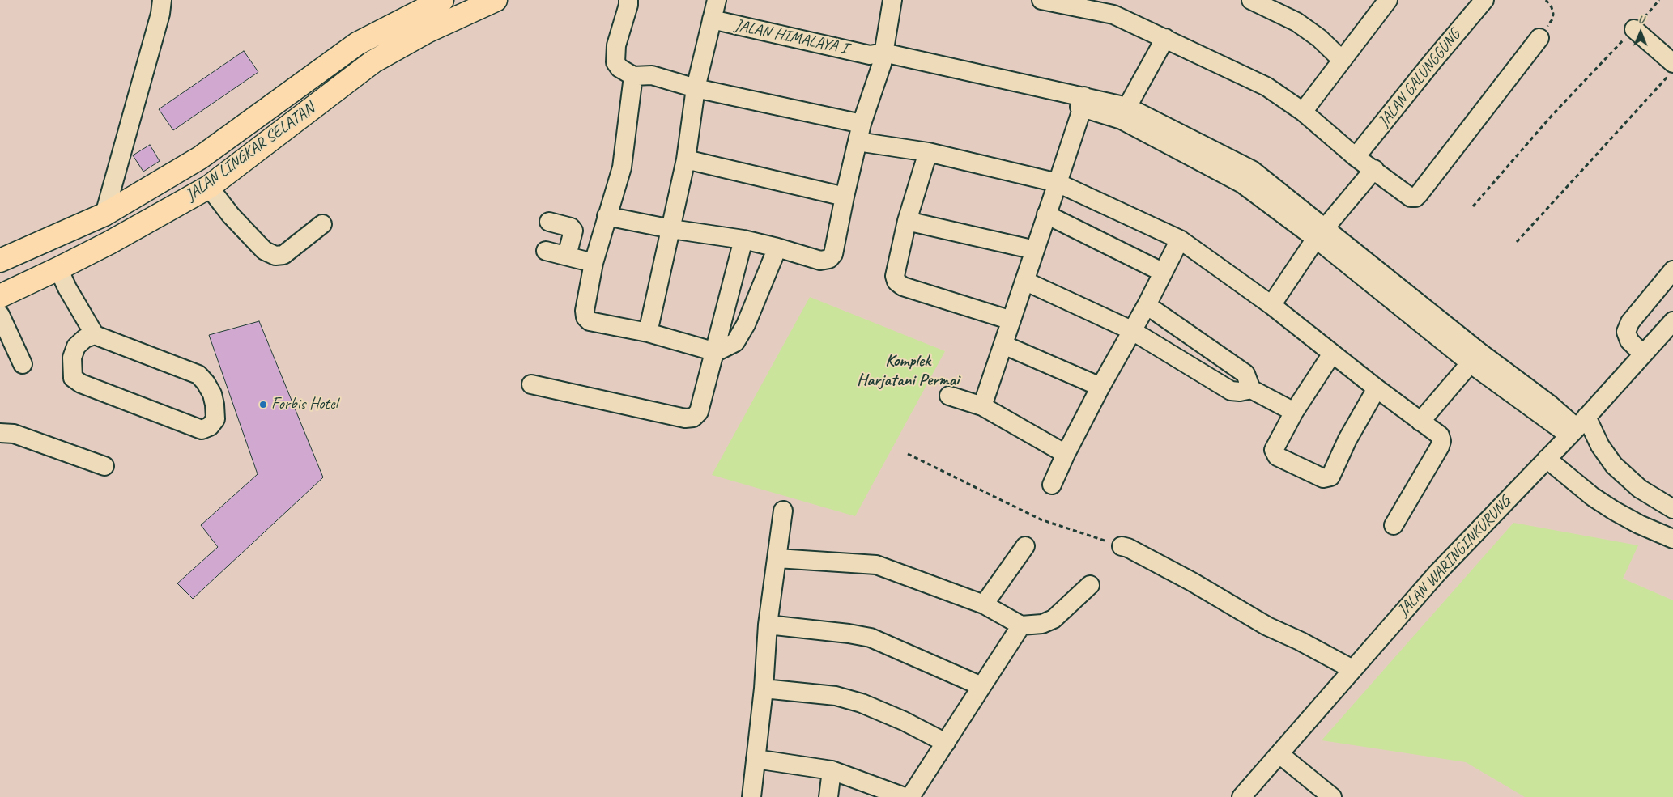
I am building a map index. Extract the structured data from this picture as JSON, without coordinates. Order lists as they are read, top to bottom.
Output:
{
  "streets": {
    "highway": ["JALAN LINGKAR SELATAN"],
    "street": ["JALAN HIMALAYA I", "JALAN GALUNGGUNG", "JALAN WARINGINKURUNG"]
  },
  "crossings": [
    ["JALAN HIMALAYA I", "JALAN WARINGINKURUNG"]
  ],
  "districts": ["Komplek Harjatani Permai"],
  "places": ["Forbis Hotel"],
  "north": "top"
}
